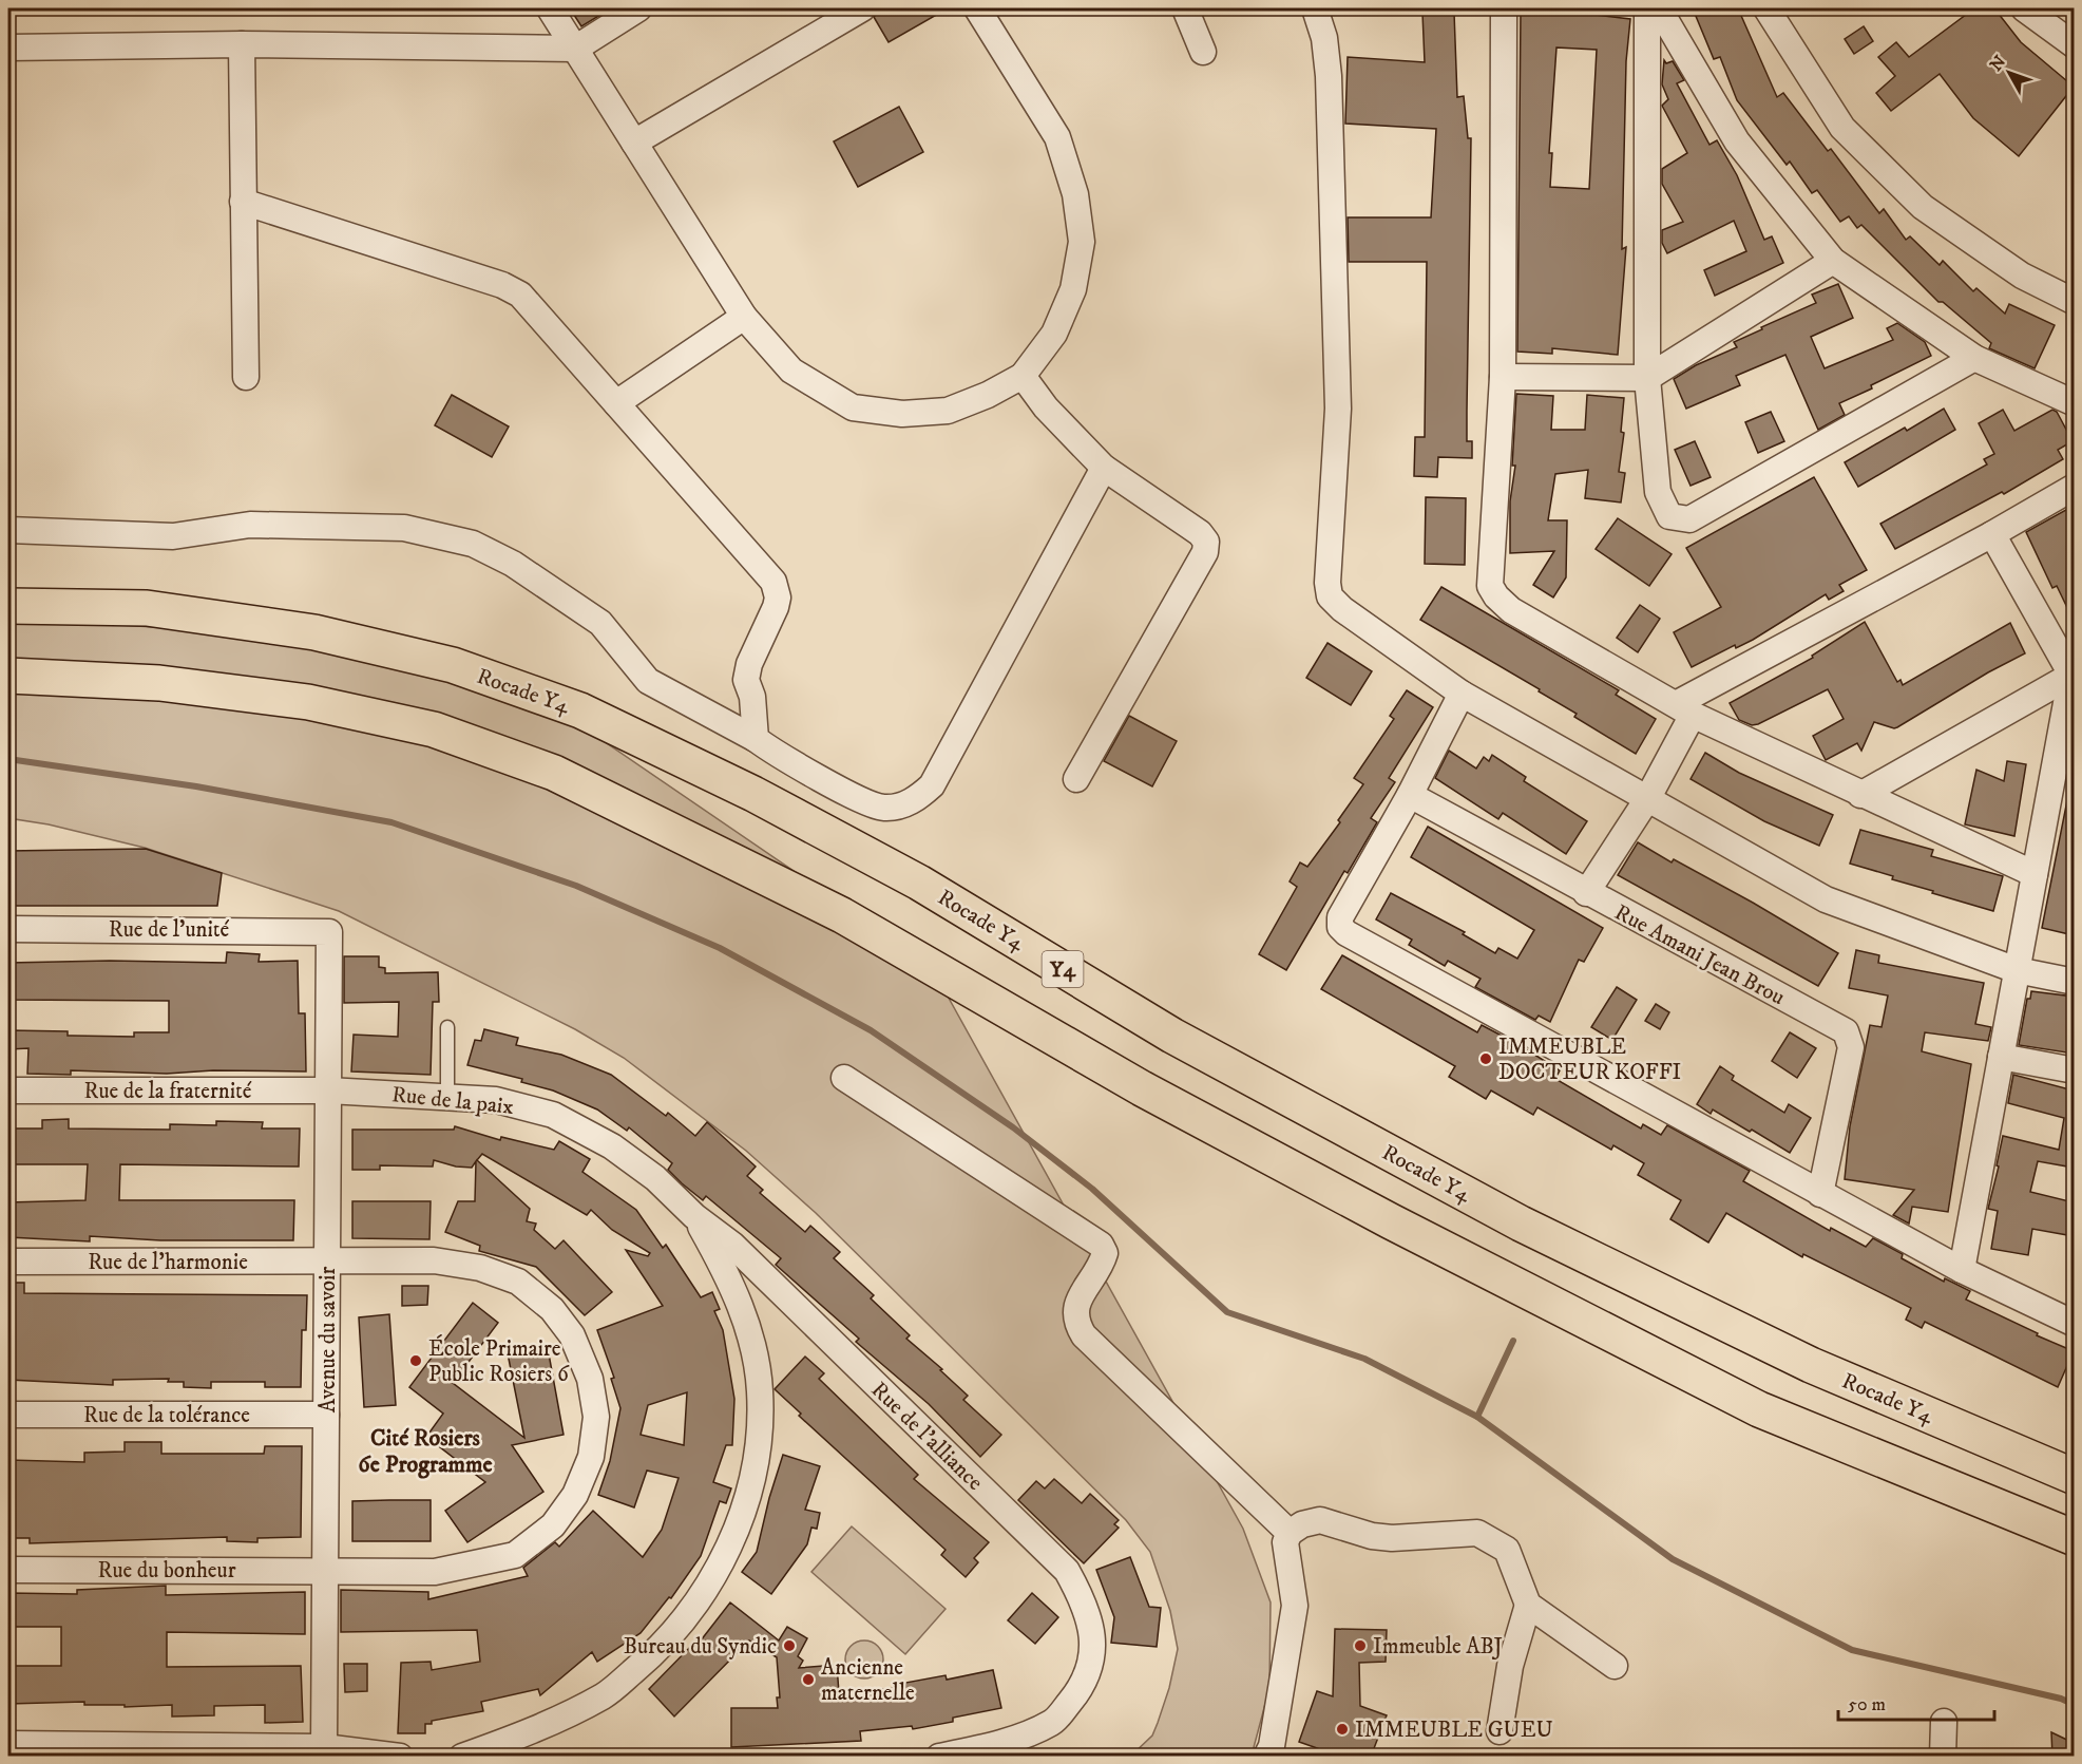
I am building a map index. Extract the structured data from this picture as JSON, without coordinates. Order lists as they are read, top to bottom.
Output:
{
  "streets": {
    "highway": ["Rocade Y4", "Y4"],
    "street": [
      "Rue de l'unité",
      "Rue Amani Jean Brou",
      "Rue de la fraternité",
      "Rue de la paix",
      "Rue de l'harmonie",
      "Avenue du savoir",
      "Rue de la tolérance",
      "Rue de l'alliance",
      "Rue du bonheur"
    ]
  },
  "crossings": [
    ["Rue de l'unité", "Avenue du savoir"],
    ["Rue de la fraternité", "Rue de la paix"],
    ["Rue de la fraternité", "Avenue du savoir"],
    ["Rue de la paix", "Avenue du savoir"],
    ["Rue de la paix", "Rue de l'alliance"],
    ["Rue de l'harmonie", "Avenue du savoir"],
    ["Rue de l'harmonie", "Rue du bonheur"],
    ["Avenue du savoir", "Rue de la tolérance"],
    ["Avenue du savoir", "Rue du bonheur"]
  ],
  "districts": ["Cité Rosiers 6e Programme"],
  "places": [
    "IMMEUBLE DOCTEUR KOFFI",
    "École Primaire Public Rosiers 6",
    "Bureau du Syndic",
    "Immeuble ABJ",
    "Ancienne maternelle",
    "IMMEUBLE GUEU"
  ],
  "scale_bar": "50 m",
  "north": "top left"
}
